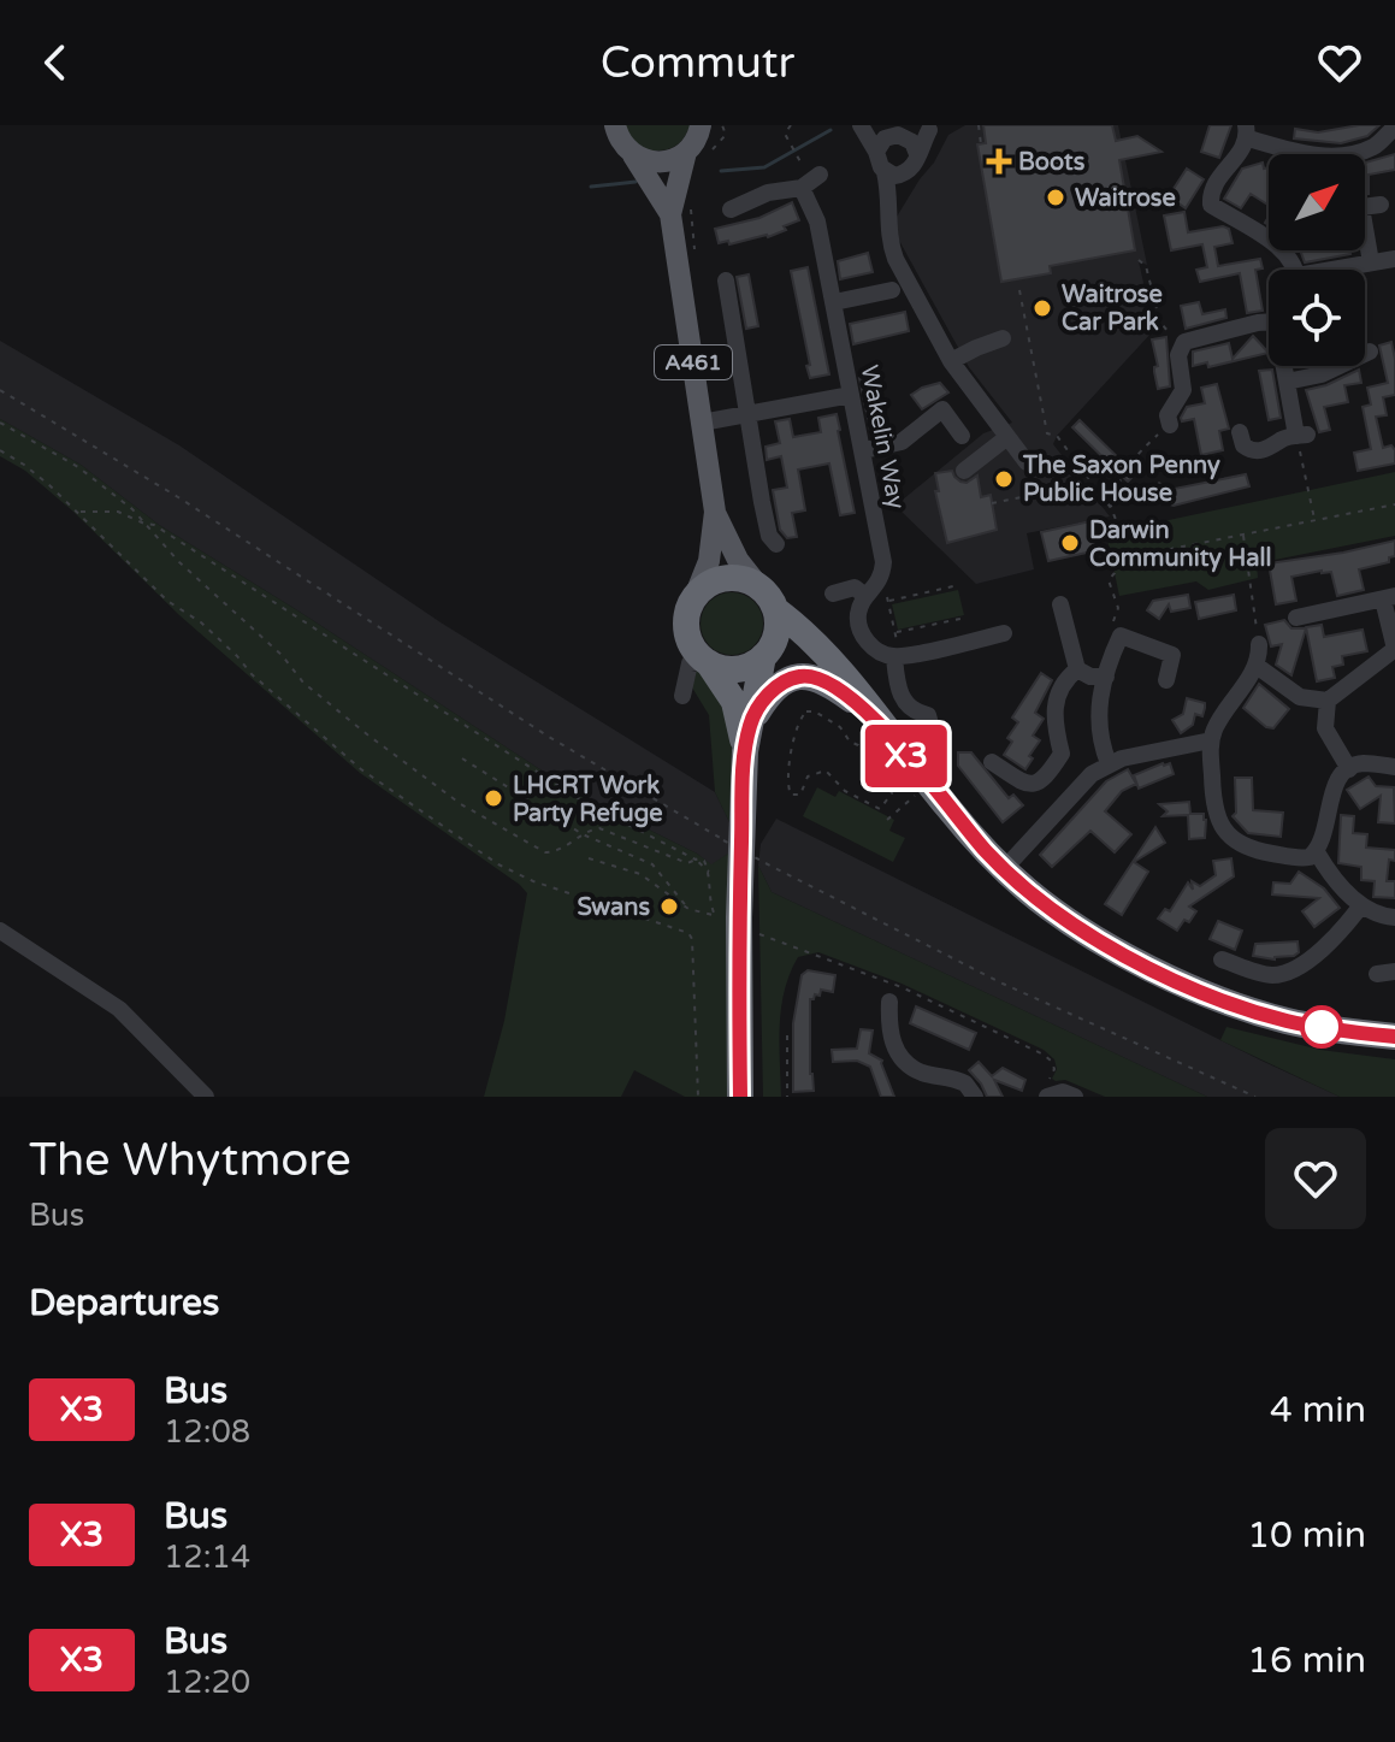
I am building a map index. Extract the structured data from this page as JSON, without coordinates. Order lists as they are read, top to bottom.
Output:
{
  "streets": {
    "highway": ["A461"],
    "street": ["Wakelin Way"]
  },
  "places": {
    "health": ["Boots"],
    "other": [
      "Waitrose",
      "Waitrose Car Park",
      "The Saxon Penny Public House",
      "Darwin Community Hall",
      "LHCRT Work Party Refuge",
      "Swans"
    ]
  },
  "lines": ["bus line X3"],
  "north": "top right",
  "page": {
    "header": "Commutr",
    "on_map": "X3",
    "heading": [
      ["The Whytmore", "Bus"],
      "Departures"
    ],
    "list": [
      {
        "mark": "X3",
        "name": "Bus",
        "note": "12:08",
        "value": "4 min"
      },
      {
        "mark": "X3",
        "name": "Bus",
        "note": "12:14",
        "value": "10 min"
      },
      {
        "mark": "X3",
        "name": "Bus",
        "note": "12:20",
        "value": "16 min"
      }
    ]
  }
}
